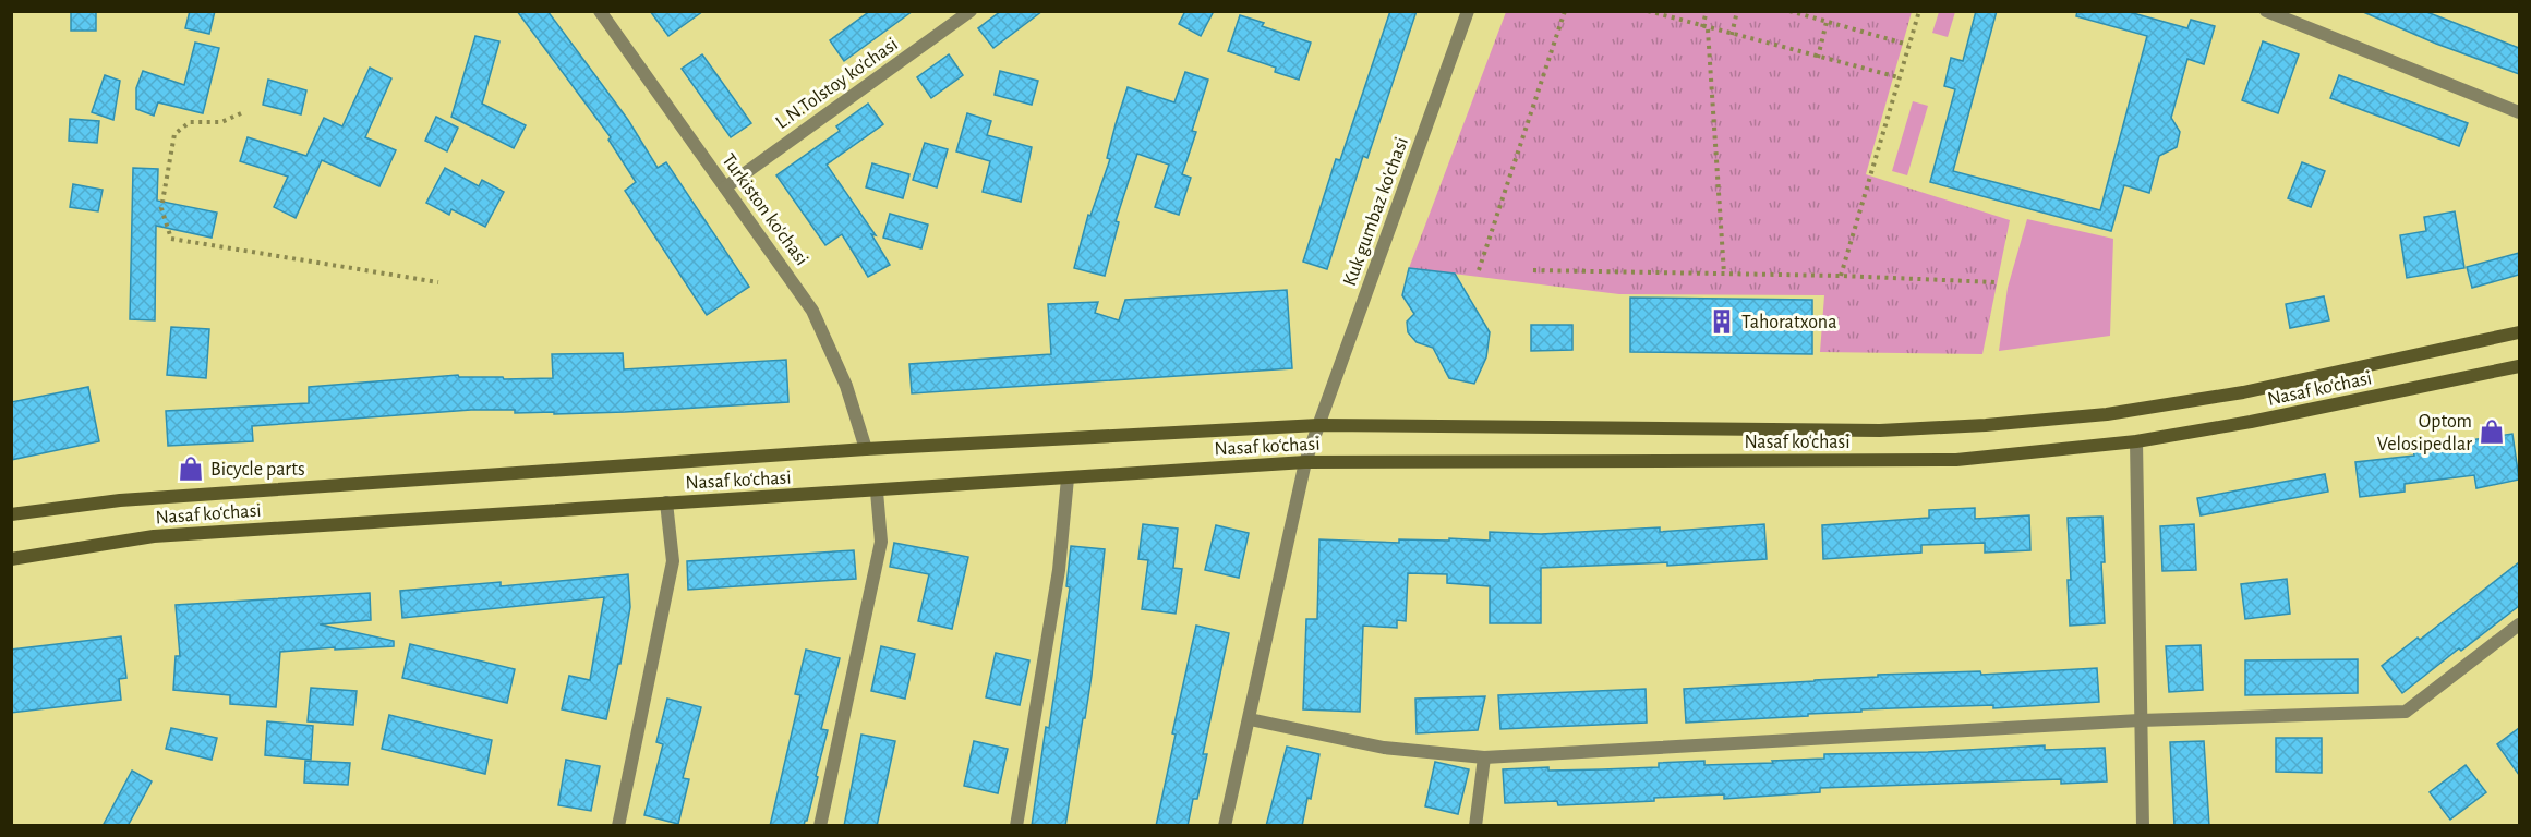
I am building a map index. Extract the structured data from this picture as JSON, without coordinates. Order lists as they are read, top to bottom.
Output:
{
  "streets": {
    "main road": ["Nasaf ko‘chasi"],
    "street": ["L.N.Tolstoy ko'chasi", "Turkiston ko'chasi", "Kuk gumbaz ko'chasi"]
  },
  "crossings": [
    ["L.N.Tolstoy ko'chasi", "Turkiston ko'chasi"],
    ["Turkiston ko'chasi", "Nasaf ko‘chasi"],
    ["Kuk gumbaz ko'chasi", "Nasaf ko‘chasi"]
  ],
  "places": {
    "building": ["Tahoratxona"],
    "shop": ["Optom Velosipedlar", "Bicycle parts"]
  }
}
